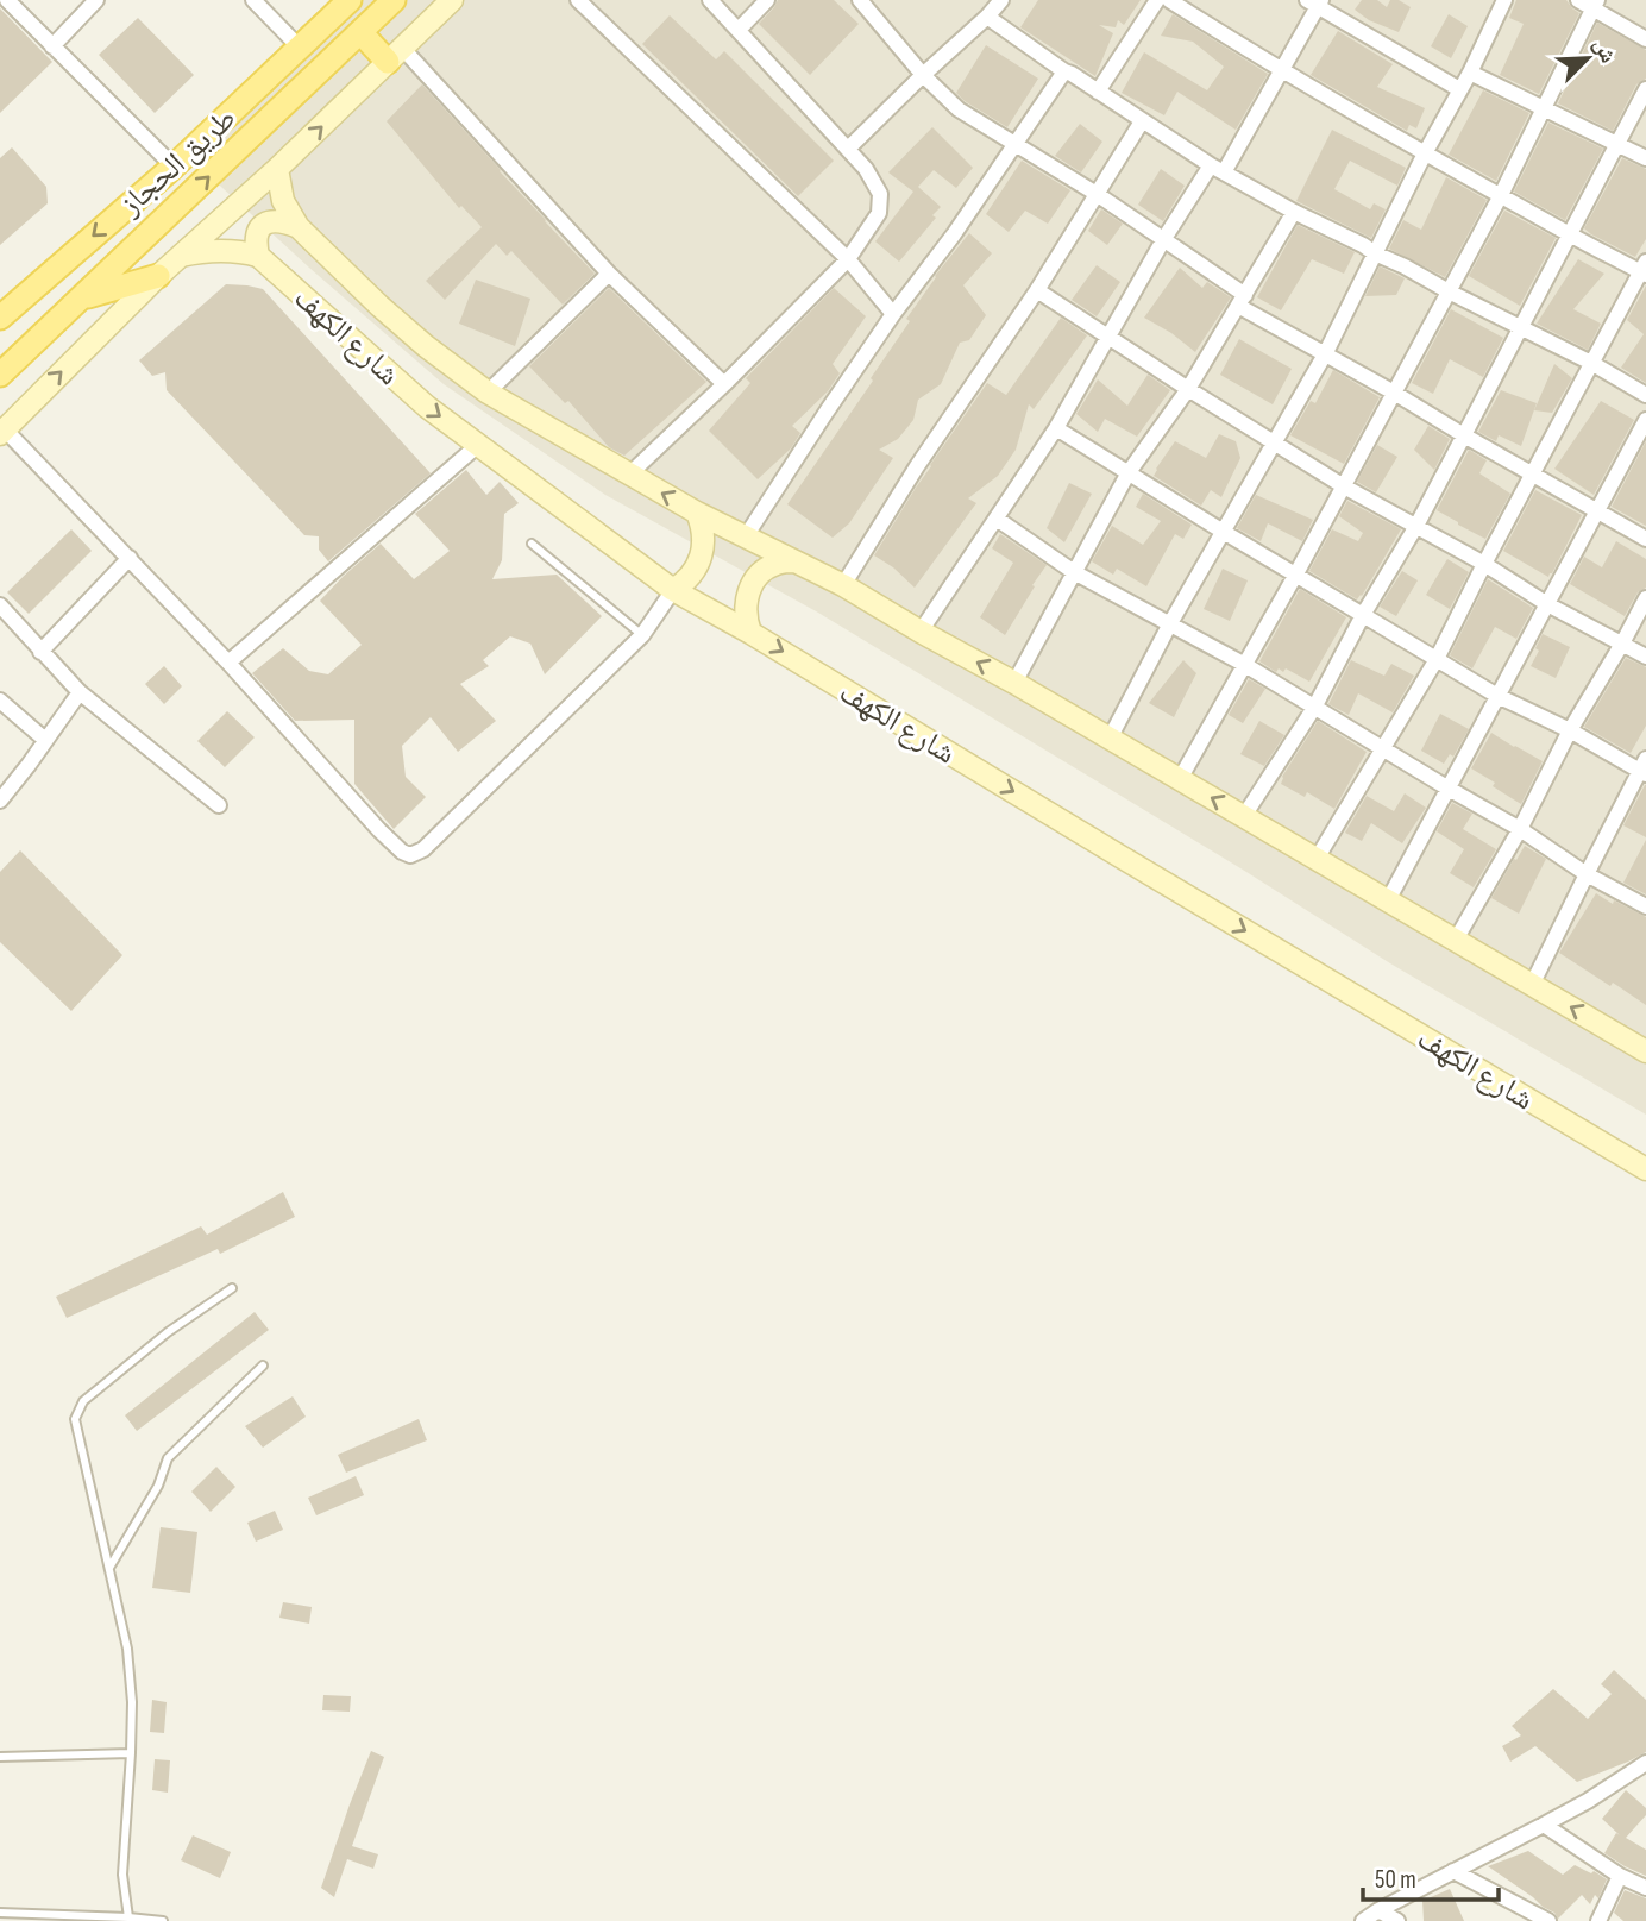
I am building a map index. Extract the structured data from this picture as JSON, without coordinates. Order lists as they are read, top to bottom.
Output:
{
  "streets": {
    "main road": ["طريق الحجاز", "شارع الكهف"]
  },
  "scale_bar": "50 m",
  "north": "top right"
}
